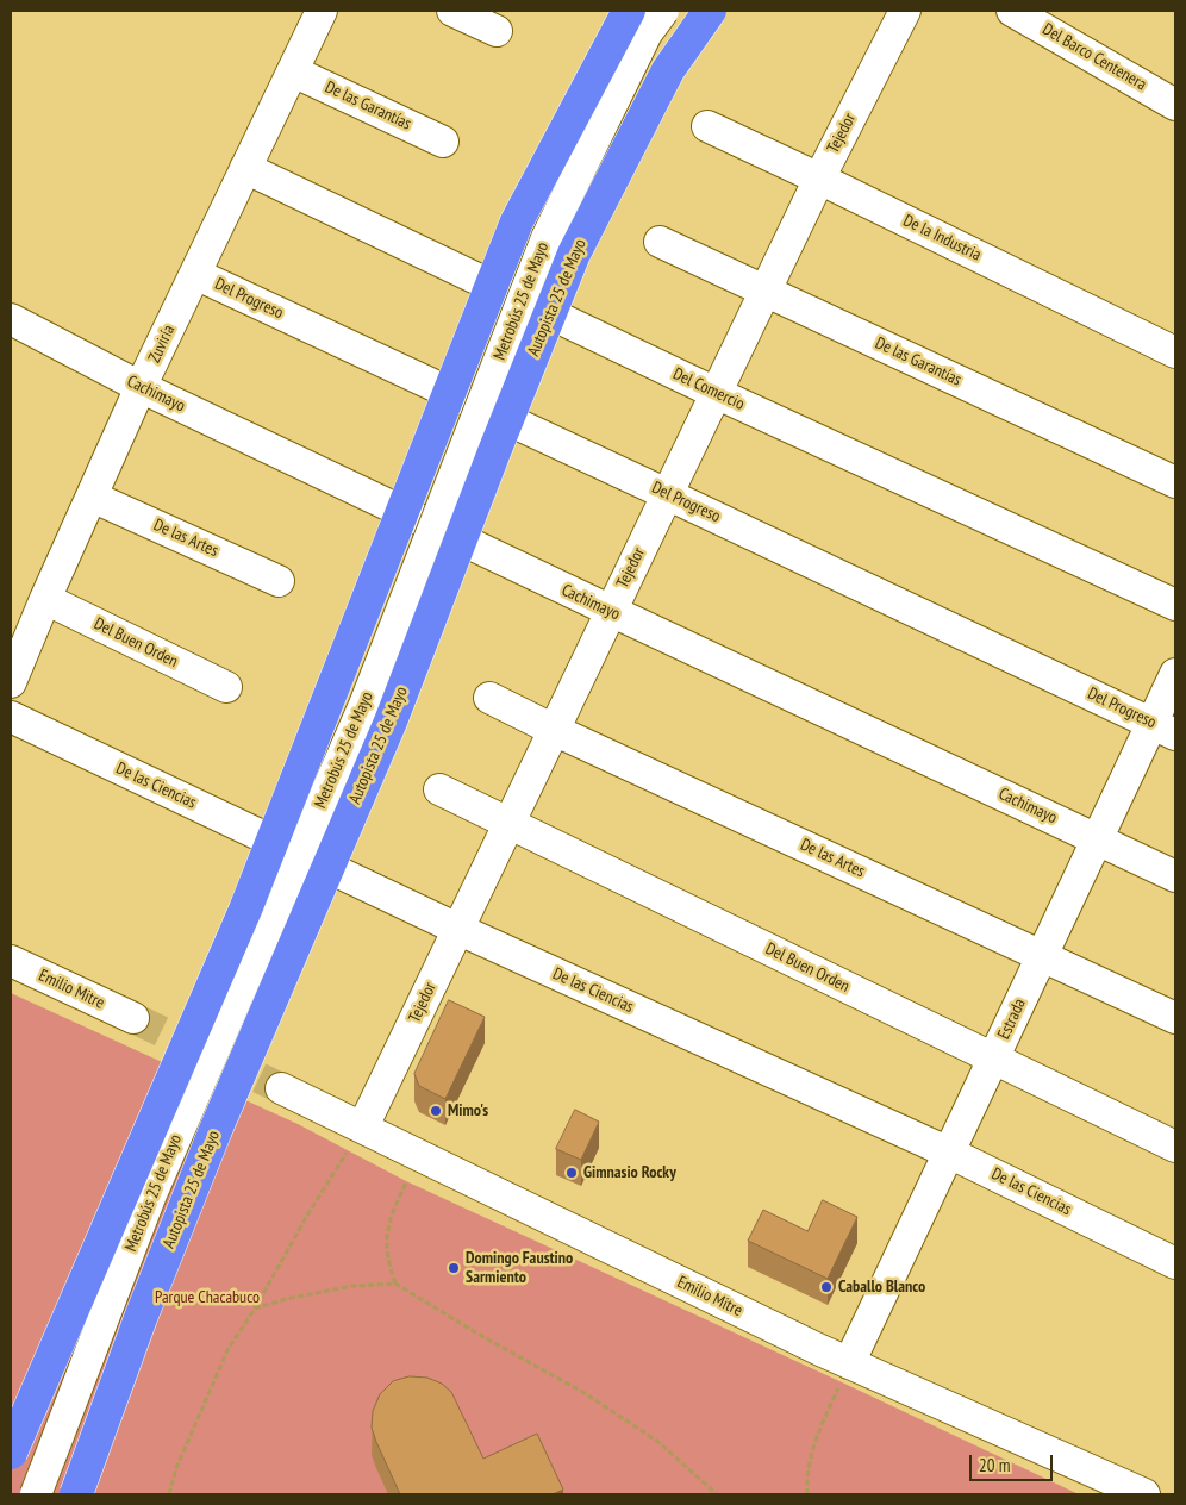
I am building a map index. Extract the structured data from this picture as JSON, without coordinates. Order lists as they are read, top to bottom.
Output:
{
  "streets": {
    "highway": ["Autopista 25 de Mayo"],
    "street": [
      "Del Barco Centenera",
      "De las Garantías",
      "Tejedor",
      "De la Industria",
      "Del Progreso",
      "Metrobús 25 de Mayo",
      "Zuviría",
      "Del Comercio",
      "Cachimayo",
      "De las Artes",
      "Del Buen Orden",
      "De las Ciencias",
      "Emilio Mitre",
      "Estrada"
    ]
  },
  "crossings": [
    ["De las Garantías", "Tejedor"],
    ["De las Garantías", "Zuviría"],
    ["Tejedor", "De la Industria"],
    ["Tejedor", "Del Progreso"],
    ["Tejedor", "Del Comercio"],
    ["Tejedor", "Cachimayo"],
    ["Tejedor", "De las Artes"],
    ["Tejedor", "Del Buen Orden"],
    ["Tejedor", "De las Ciencias"],
    ["Tejedor", "Emilio Mitre"],
    ["Del Progreso", "Zuviría"],
    ["Del Progreso", "Estrada"],
    ["Zuviría", "Del Comercio"],
    ["Zuviría", "Cachimayo"],
    ["Zuviría", "De las Artes"],
    ["Zuviría", "Del Buen Orden"],
    ["Cachimayo", "Estrada"],
    ["De las Artes", "Estrada"],
    ["Del Buen Orden", "Estrada"],
    ["De las Ciencias", "Estrada"],
    ["Emilio Mitre", "Estrada"]
  ],
  "parks": ["Parque Chacabuco"],
  "places": [
    "Mimo's",
    "Gimnasio Rocky",
    "Domingo Faustino Sarmiento",
    "Caballo Blanco"
  ],
  "scale_bar": "20 m"
}
